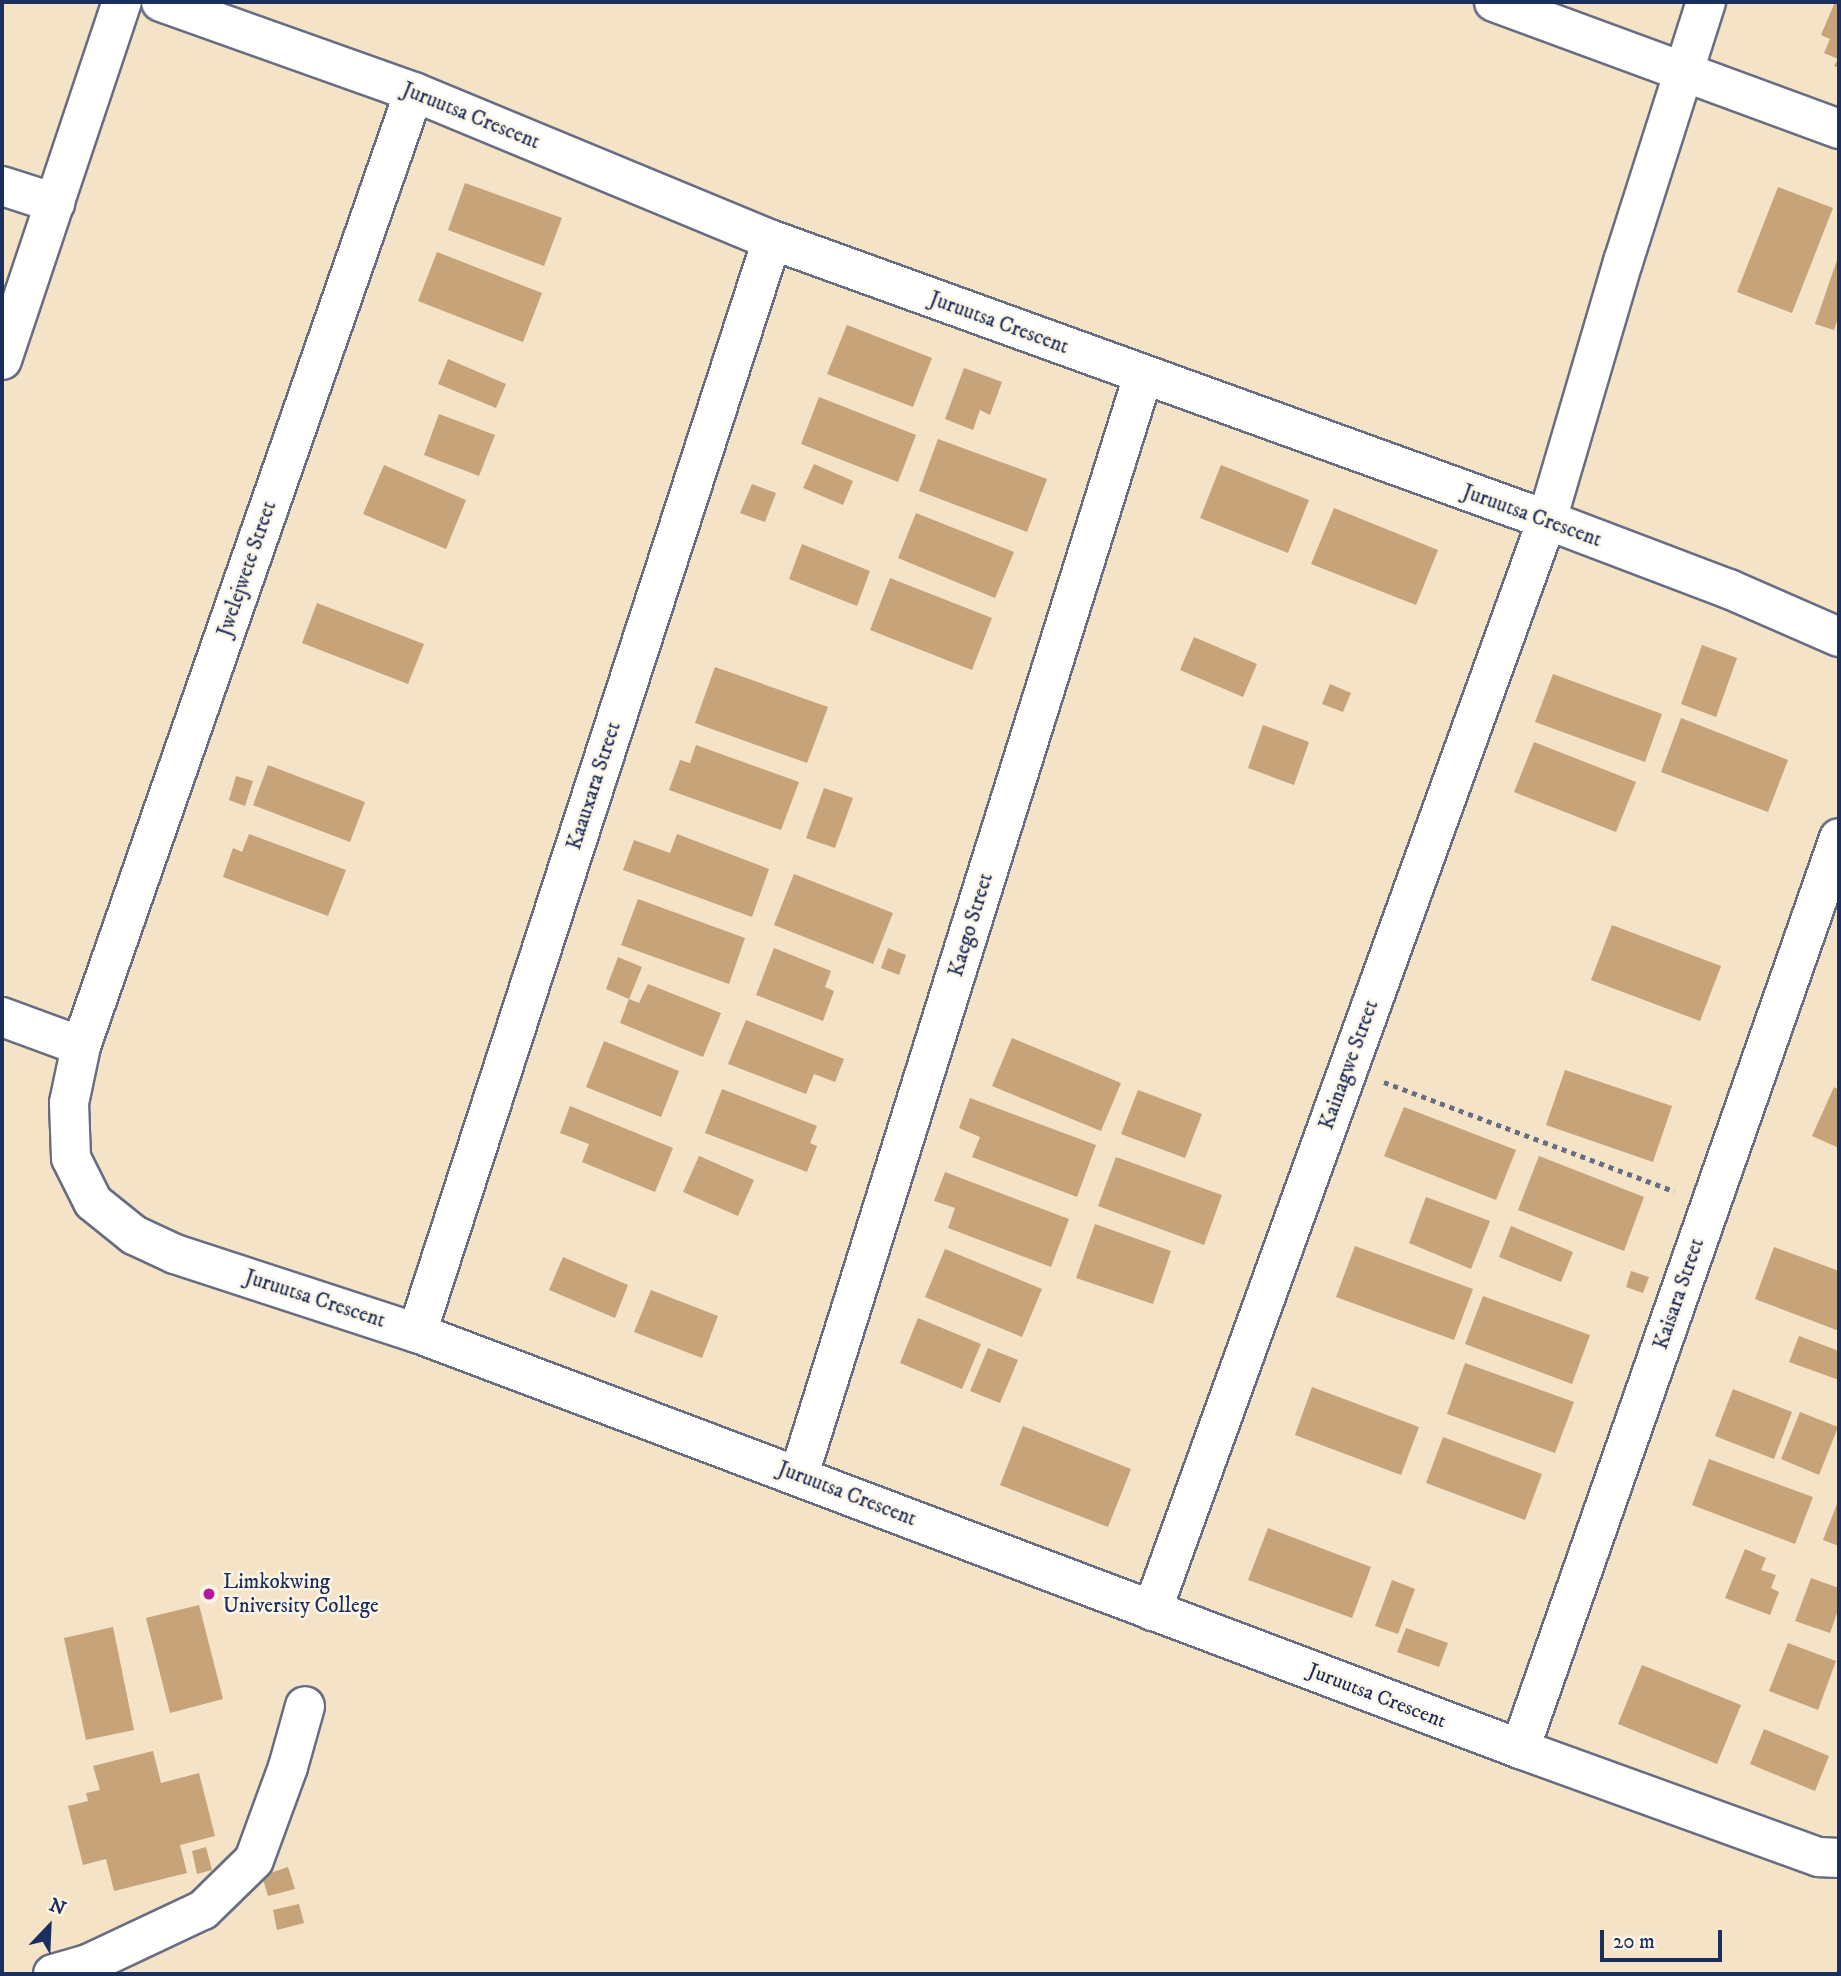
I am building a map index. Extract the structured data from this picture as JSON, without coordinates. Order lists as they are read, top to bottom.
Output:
{
  "streets": {
    "street": [
      "Juruutsa Crescent",
      "Jwelejwete Street",
      "Kaauxara Street",
      "Kaego Street",
      "Kainagwe Street",
      "Kaisara Street"
    ]
  },
  "crossings": [
    ["Juruutsa Crescent", "Jwelejwete Street"],
    ["Juruutsa Crescent", "Kaauxara Street"],
    ["Juruutsa Crescent", "Kaego Street"],
    ["Juruutsa Crescent", "Kainagwe Street"],
    ["Juruutsa Crescent", "Kaisara Street"]
  ],
  "places": ["Limkokwing University College"],
  "scale_bar": "20 m",
  "north": "top right"
}
